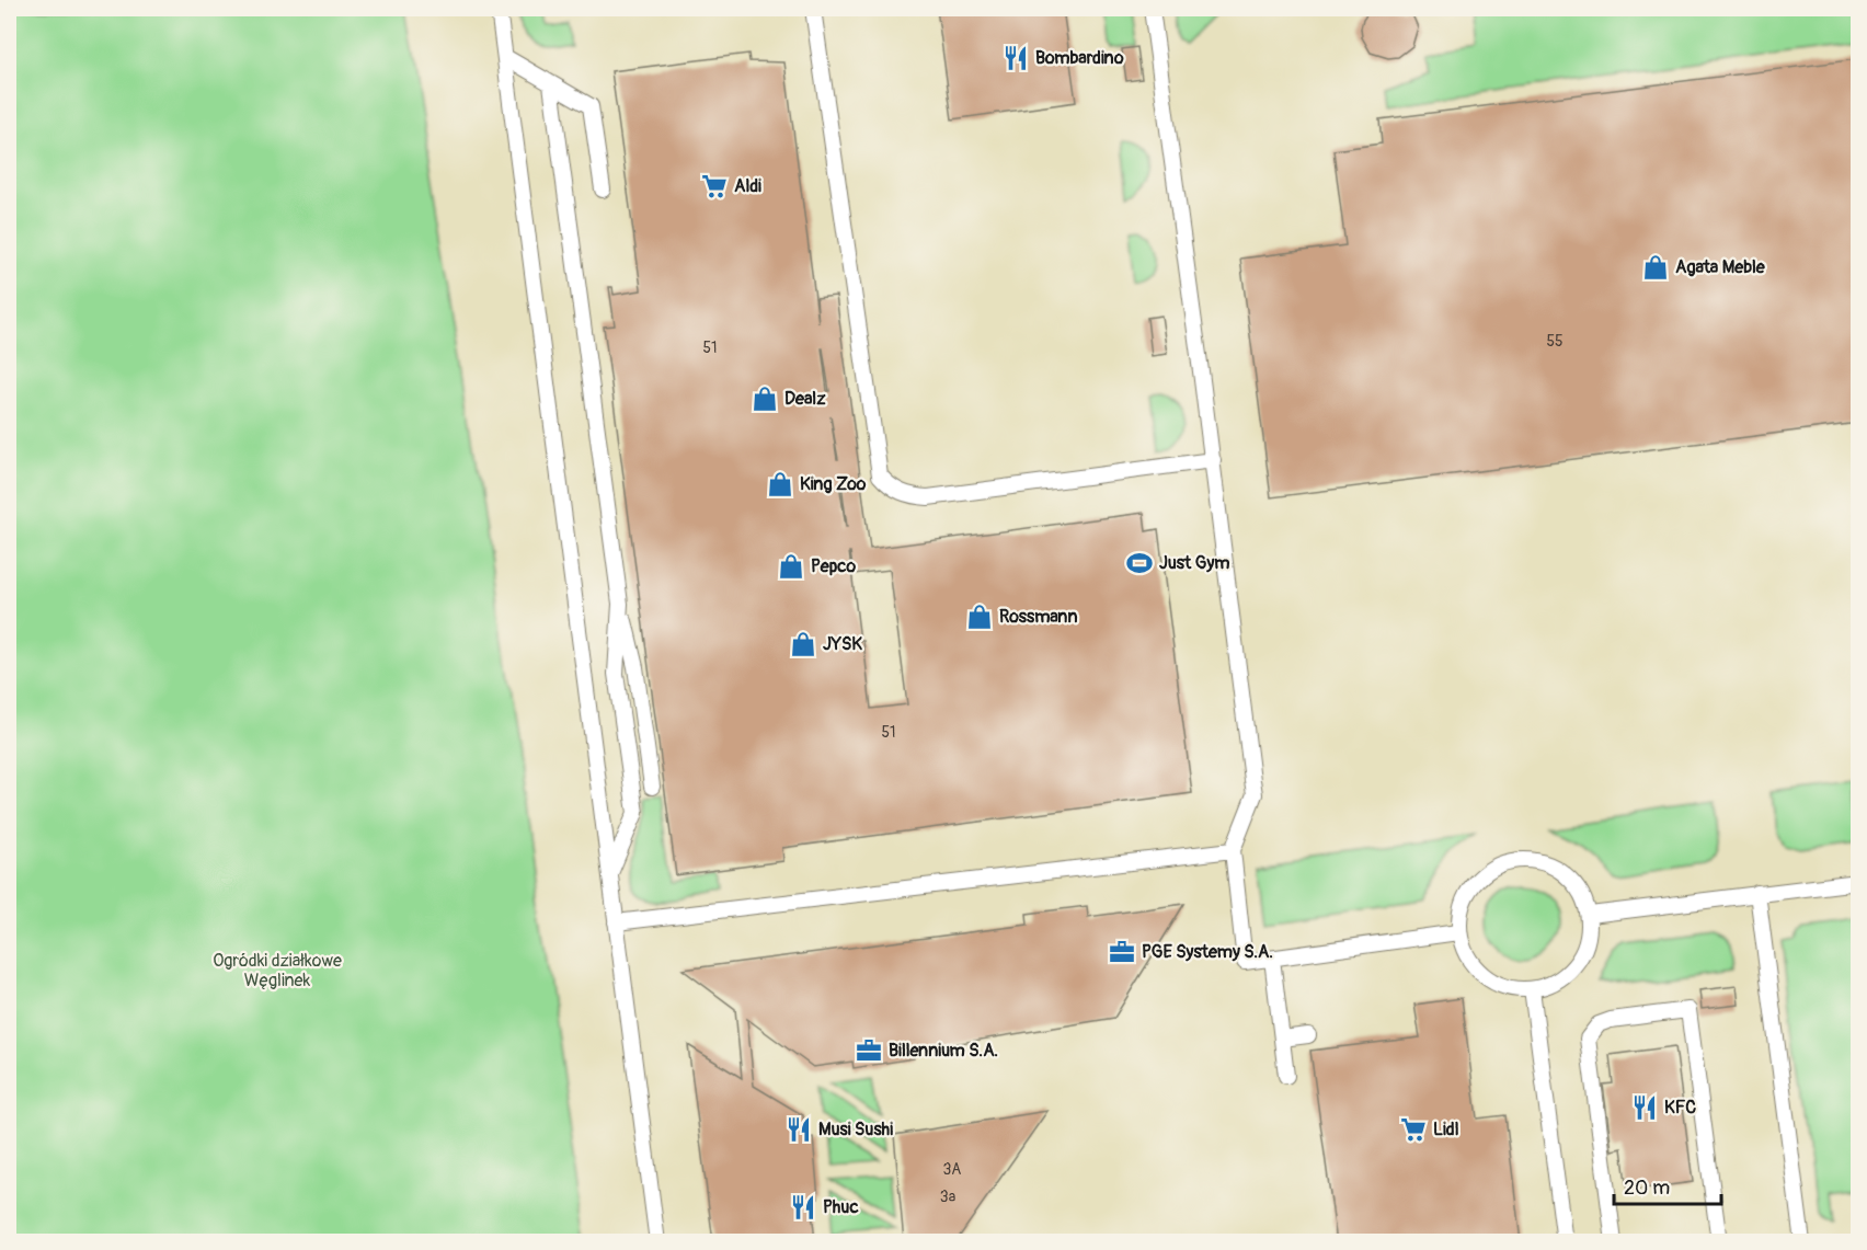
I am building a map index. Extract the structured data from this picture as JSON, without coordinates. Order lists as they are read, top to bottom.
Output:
{
  "parks": ["Ogródki działkowe Węglinek"],
  "places": {
    "restaurant": [
      "Bombardino",
      "KFC",
      "Musi Sushi",
      "Phuc"
    ],
    "supermarket": ["Aldi", "Lidl"],
    "shop": [
      "Agata Meble",
      "Dealz",
      "King Zoo",
      "Pepco",
      "Rossmann",
      "JYSK"
    ],
    "sports": ["Just Gym"],
    "office": ["PGE Systemy S.A.", "Billennium S.A."]
  },
  "house_numbers": [
    "55",
    "51",
    "51",
    "3A",
    "3a"
  ],
  "scale_bar": "20 m"
}
